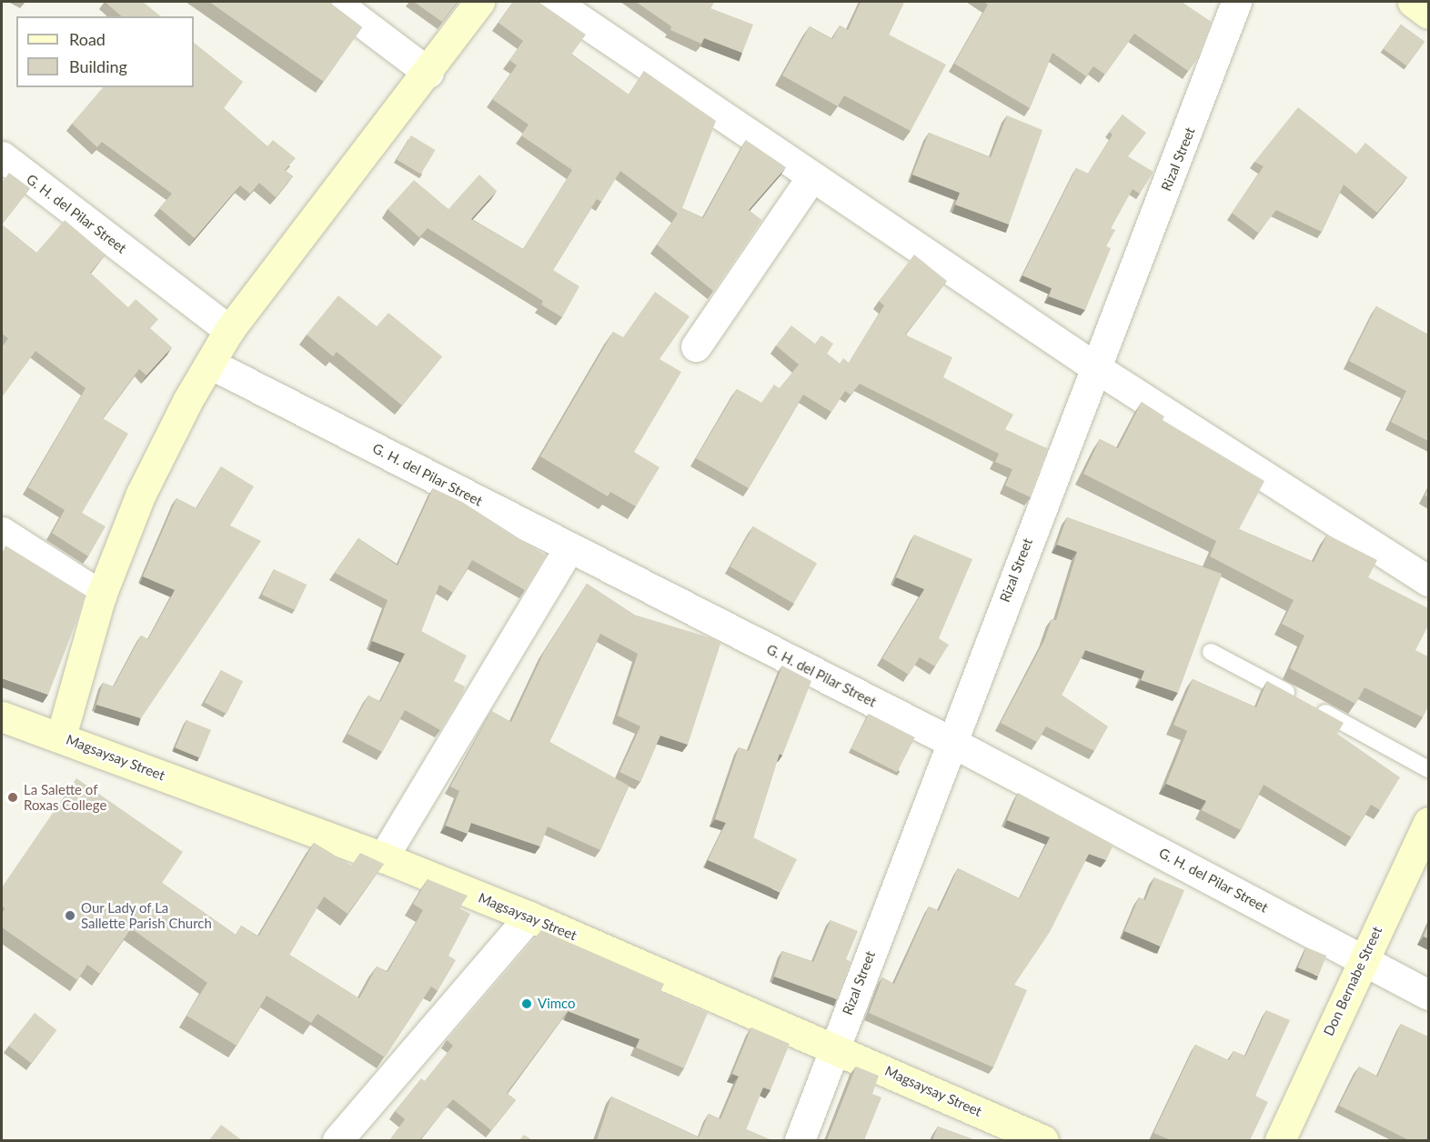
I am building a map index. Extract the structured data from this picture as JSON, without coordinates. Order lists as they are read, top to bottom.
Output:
{
  "streets": {
    "street": [
      "Rizal Street",
      "G. H. del Pilar Street",
      "Magsaysay Street",
      "Don Bernabe Street"
    ]
  },
  "crossings": [
    ["Rizal Street", "G. H. del Pilar Street"],
    ["Rizal Street", "Magsaysay Street"],
    ["G. H. del Pilar Street", "Don Bernabe Street"]
  ],
  "places": ["La Salette of Roxas College", "Our Lady of La Sallette Parish Church", "Vimco"],
  "legend": ["Road", "Building"]
}
